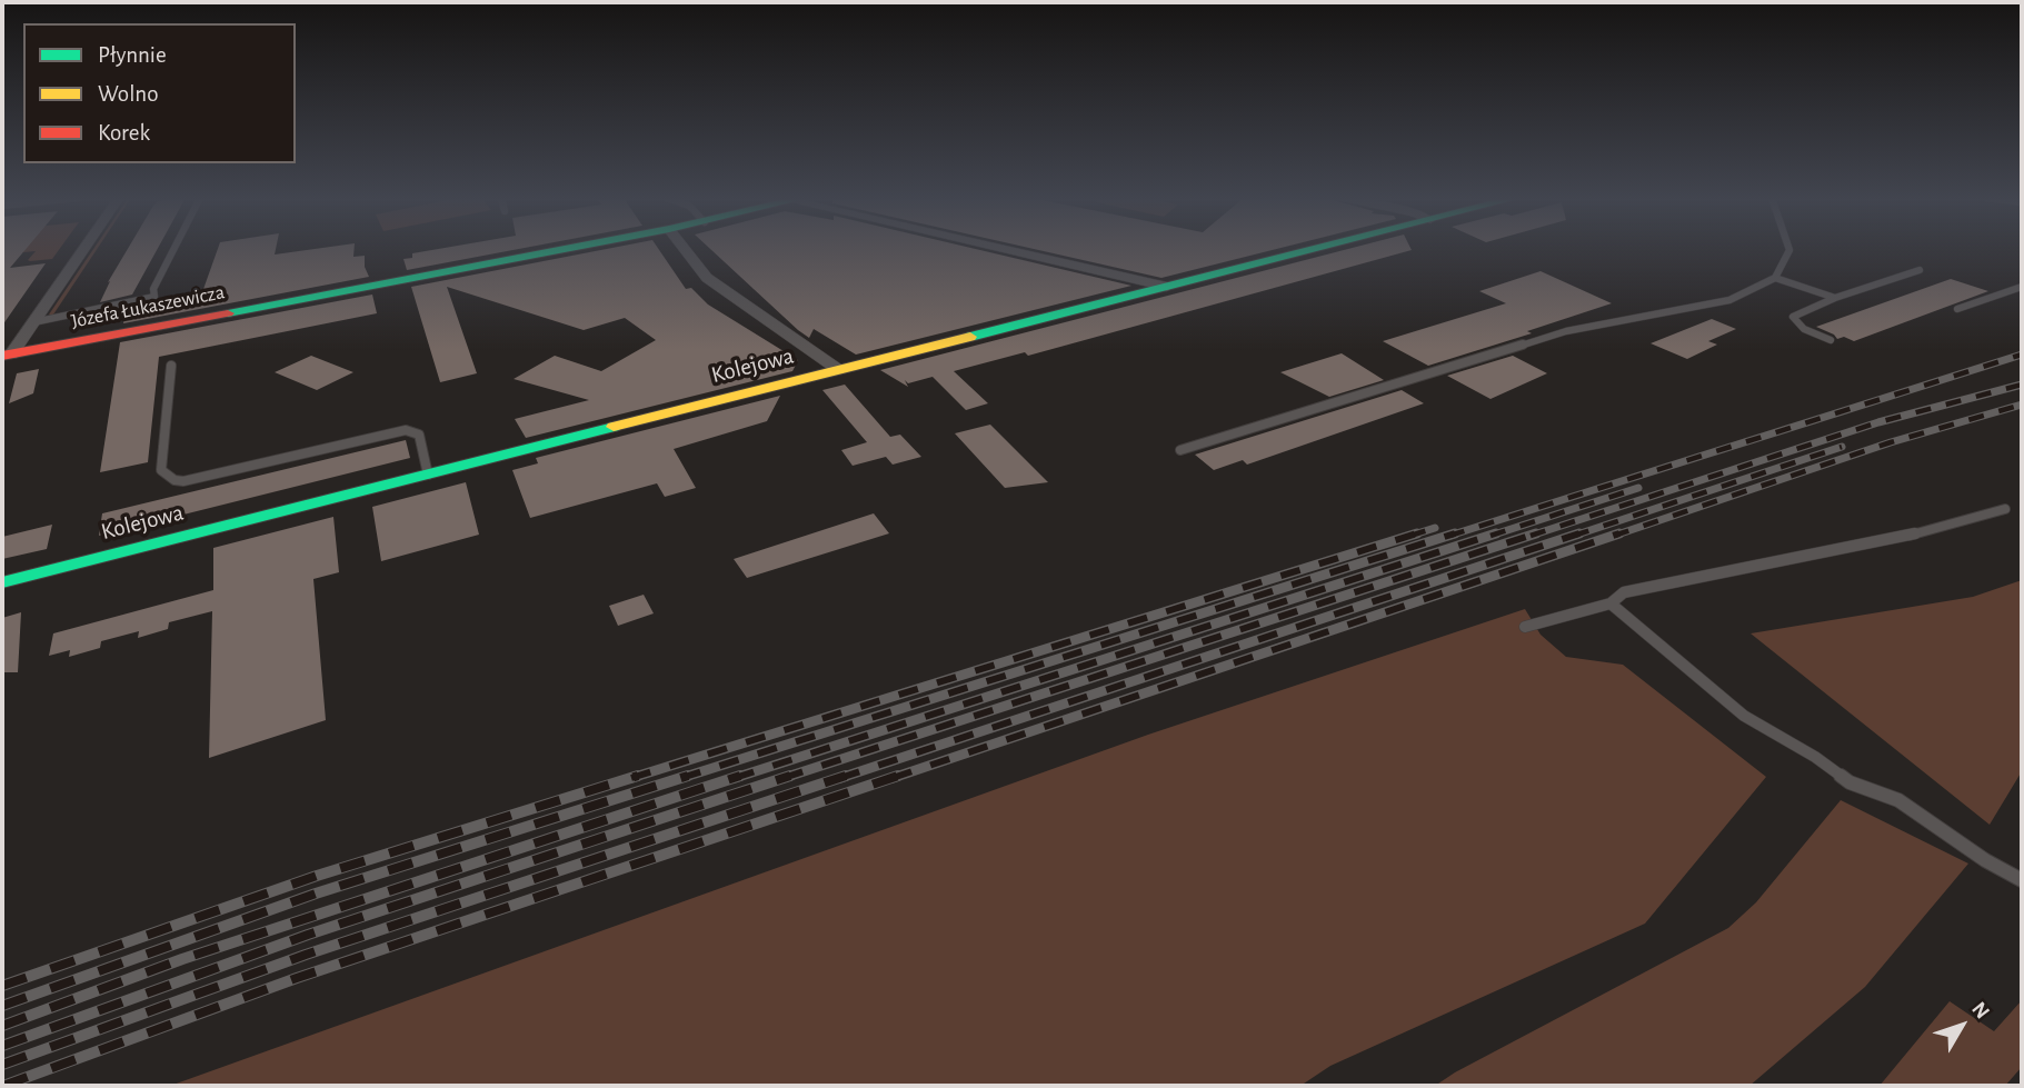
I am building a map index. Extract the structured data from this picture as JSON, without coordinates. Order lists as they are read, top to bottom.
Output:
{
  "streets": {
    "street": ["Józefa Łukaszewicza", "Kolejowa"]
  },
  "legend": ["Płynnie", "Wolno", "Korek"],
  "north": "top right"
}
